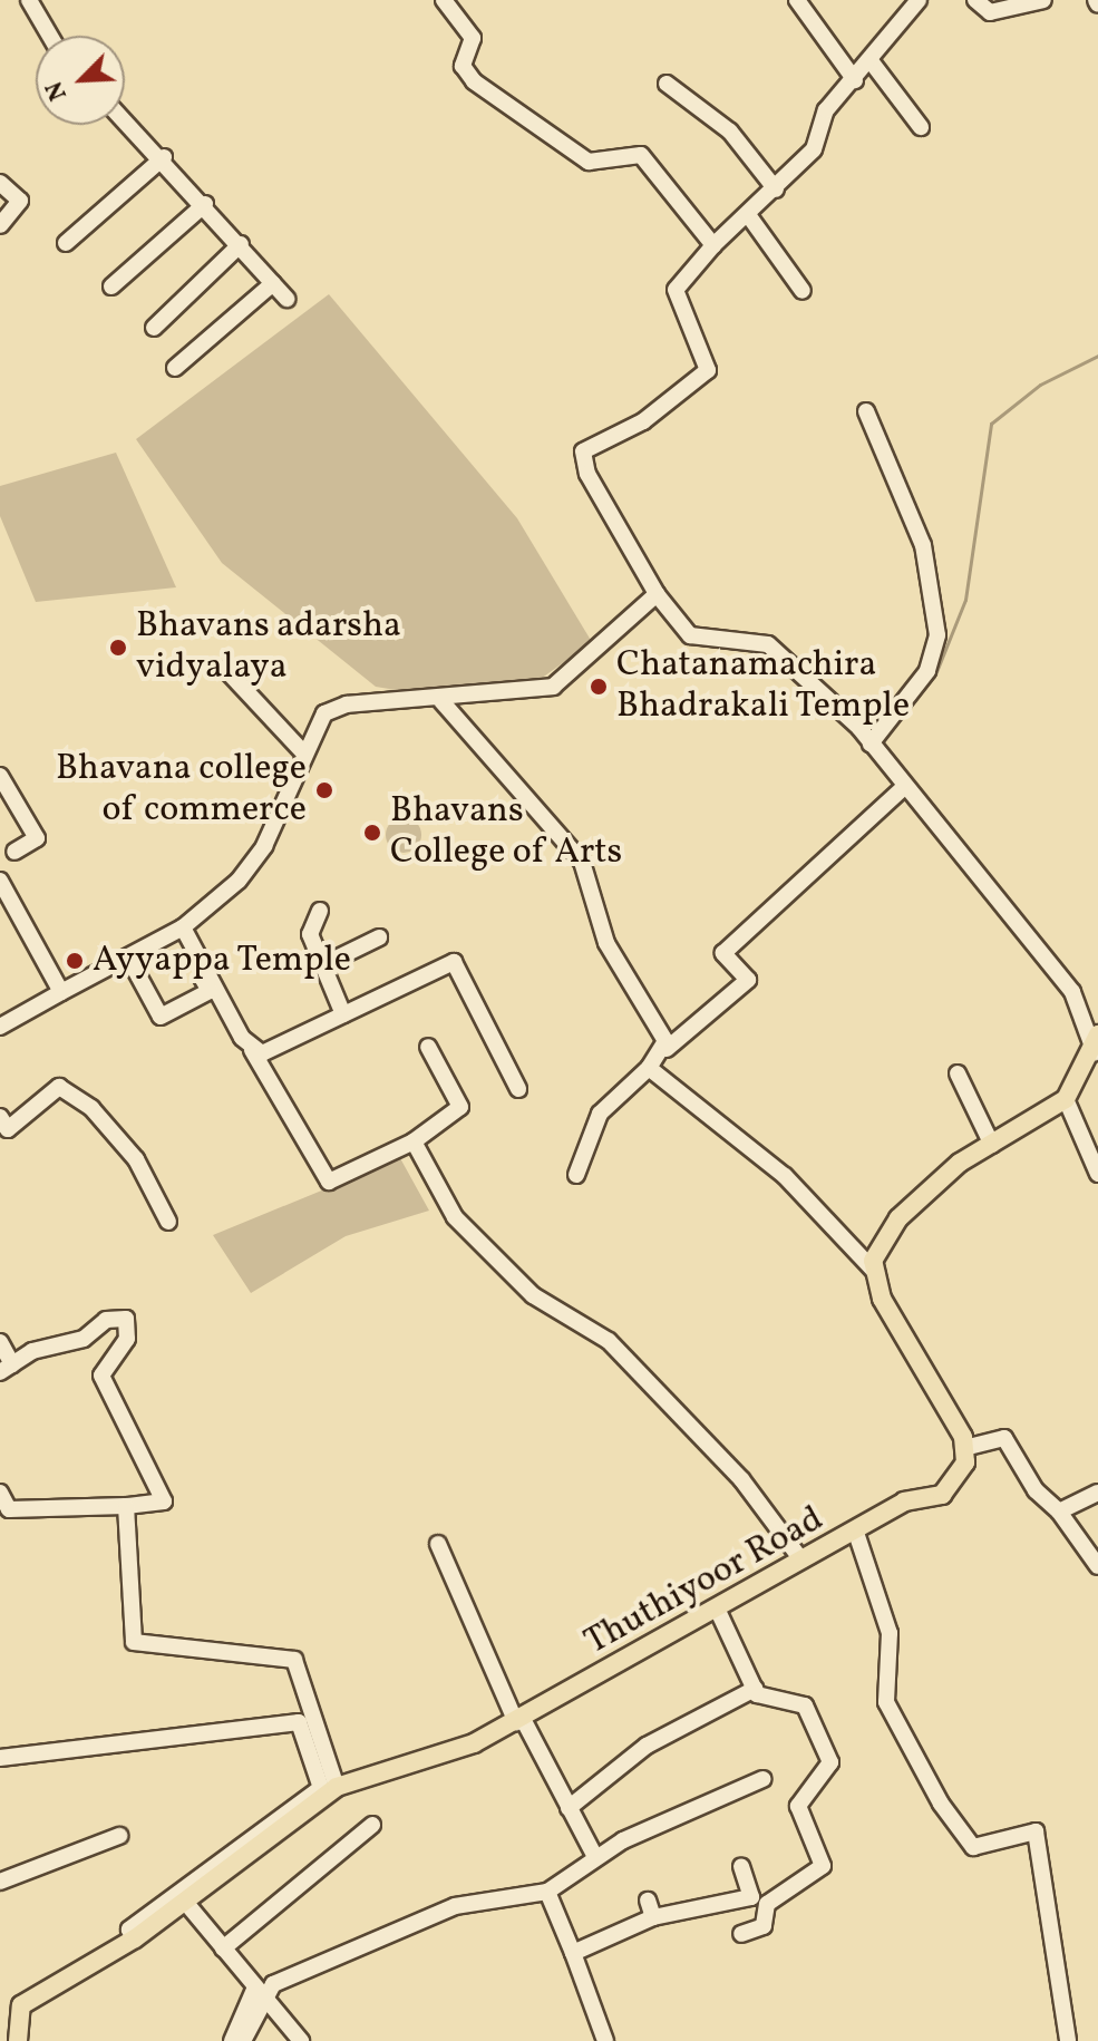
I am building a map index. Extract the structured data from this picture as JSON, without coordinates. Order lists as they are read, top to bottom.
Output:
{
  "streets": {
    "main road": ["Thuthiyoor Road"]
  },
  "places": [
    "Bhavans adarsha vidyalaya",
    "Chatanamachira Bhadrakali Temple",
    "Bhavana college of commerce",
    "Bhavans College of Arts",
    "Ayyappa Temple"
  ],
  "north": "bottom left"
}
